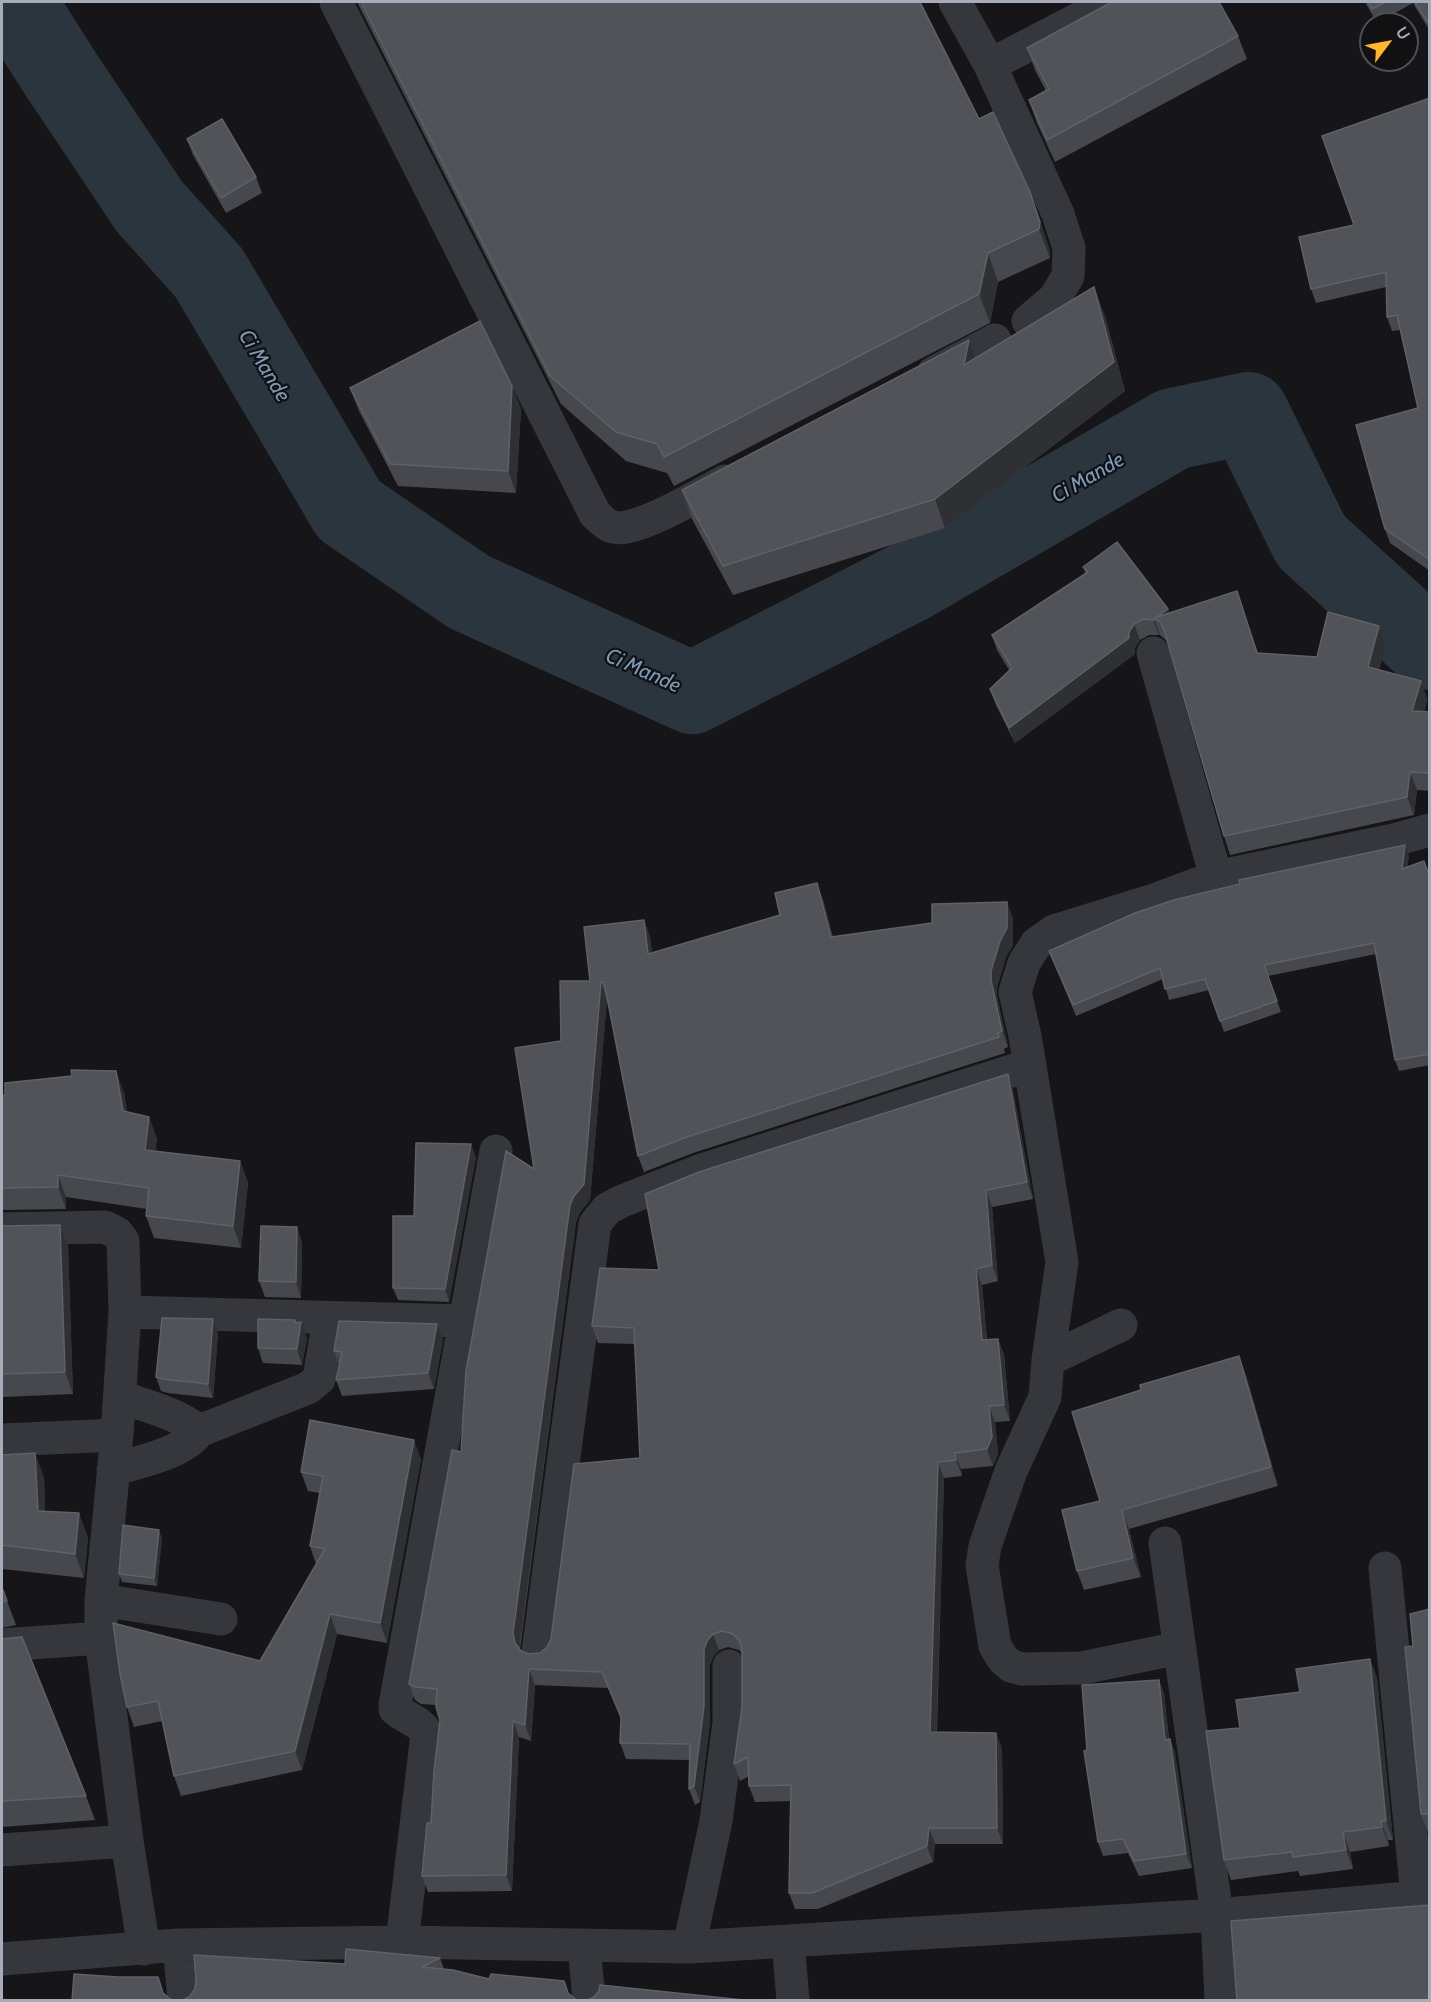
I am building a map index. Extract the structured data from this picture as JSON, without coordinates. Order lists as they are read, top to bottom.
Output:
{
  "water": ["Ci Mande"],
  "north": "top right"
}
